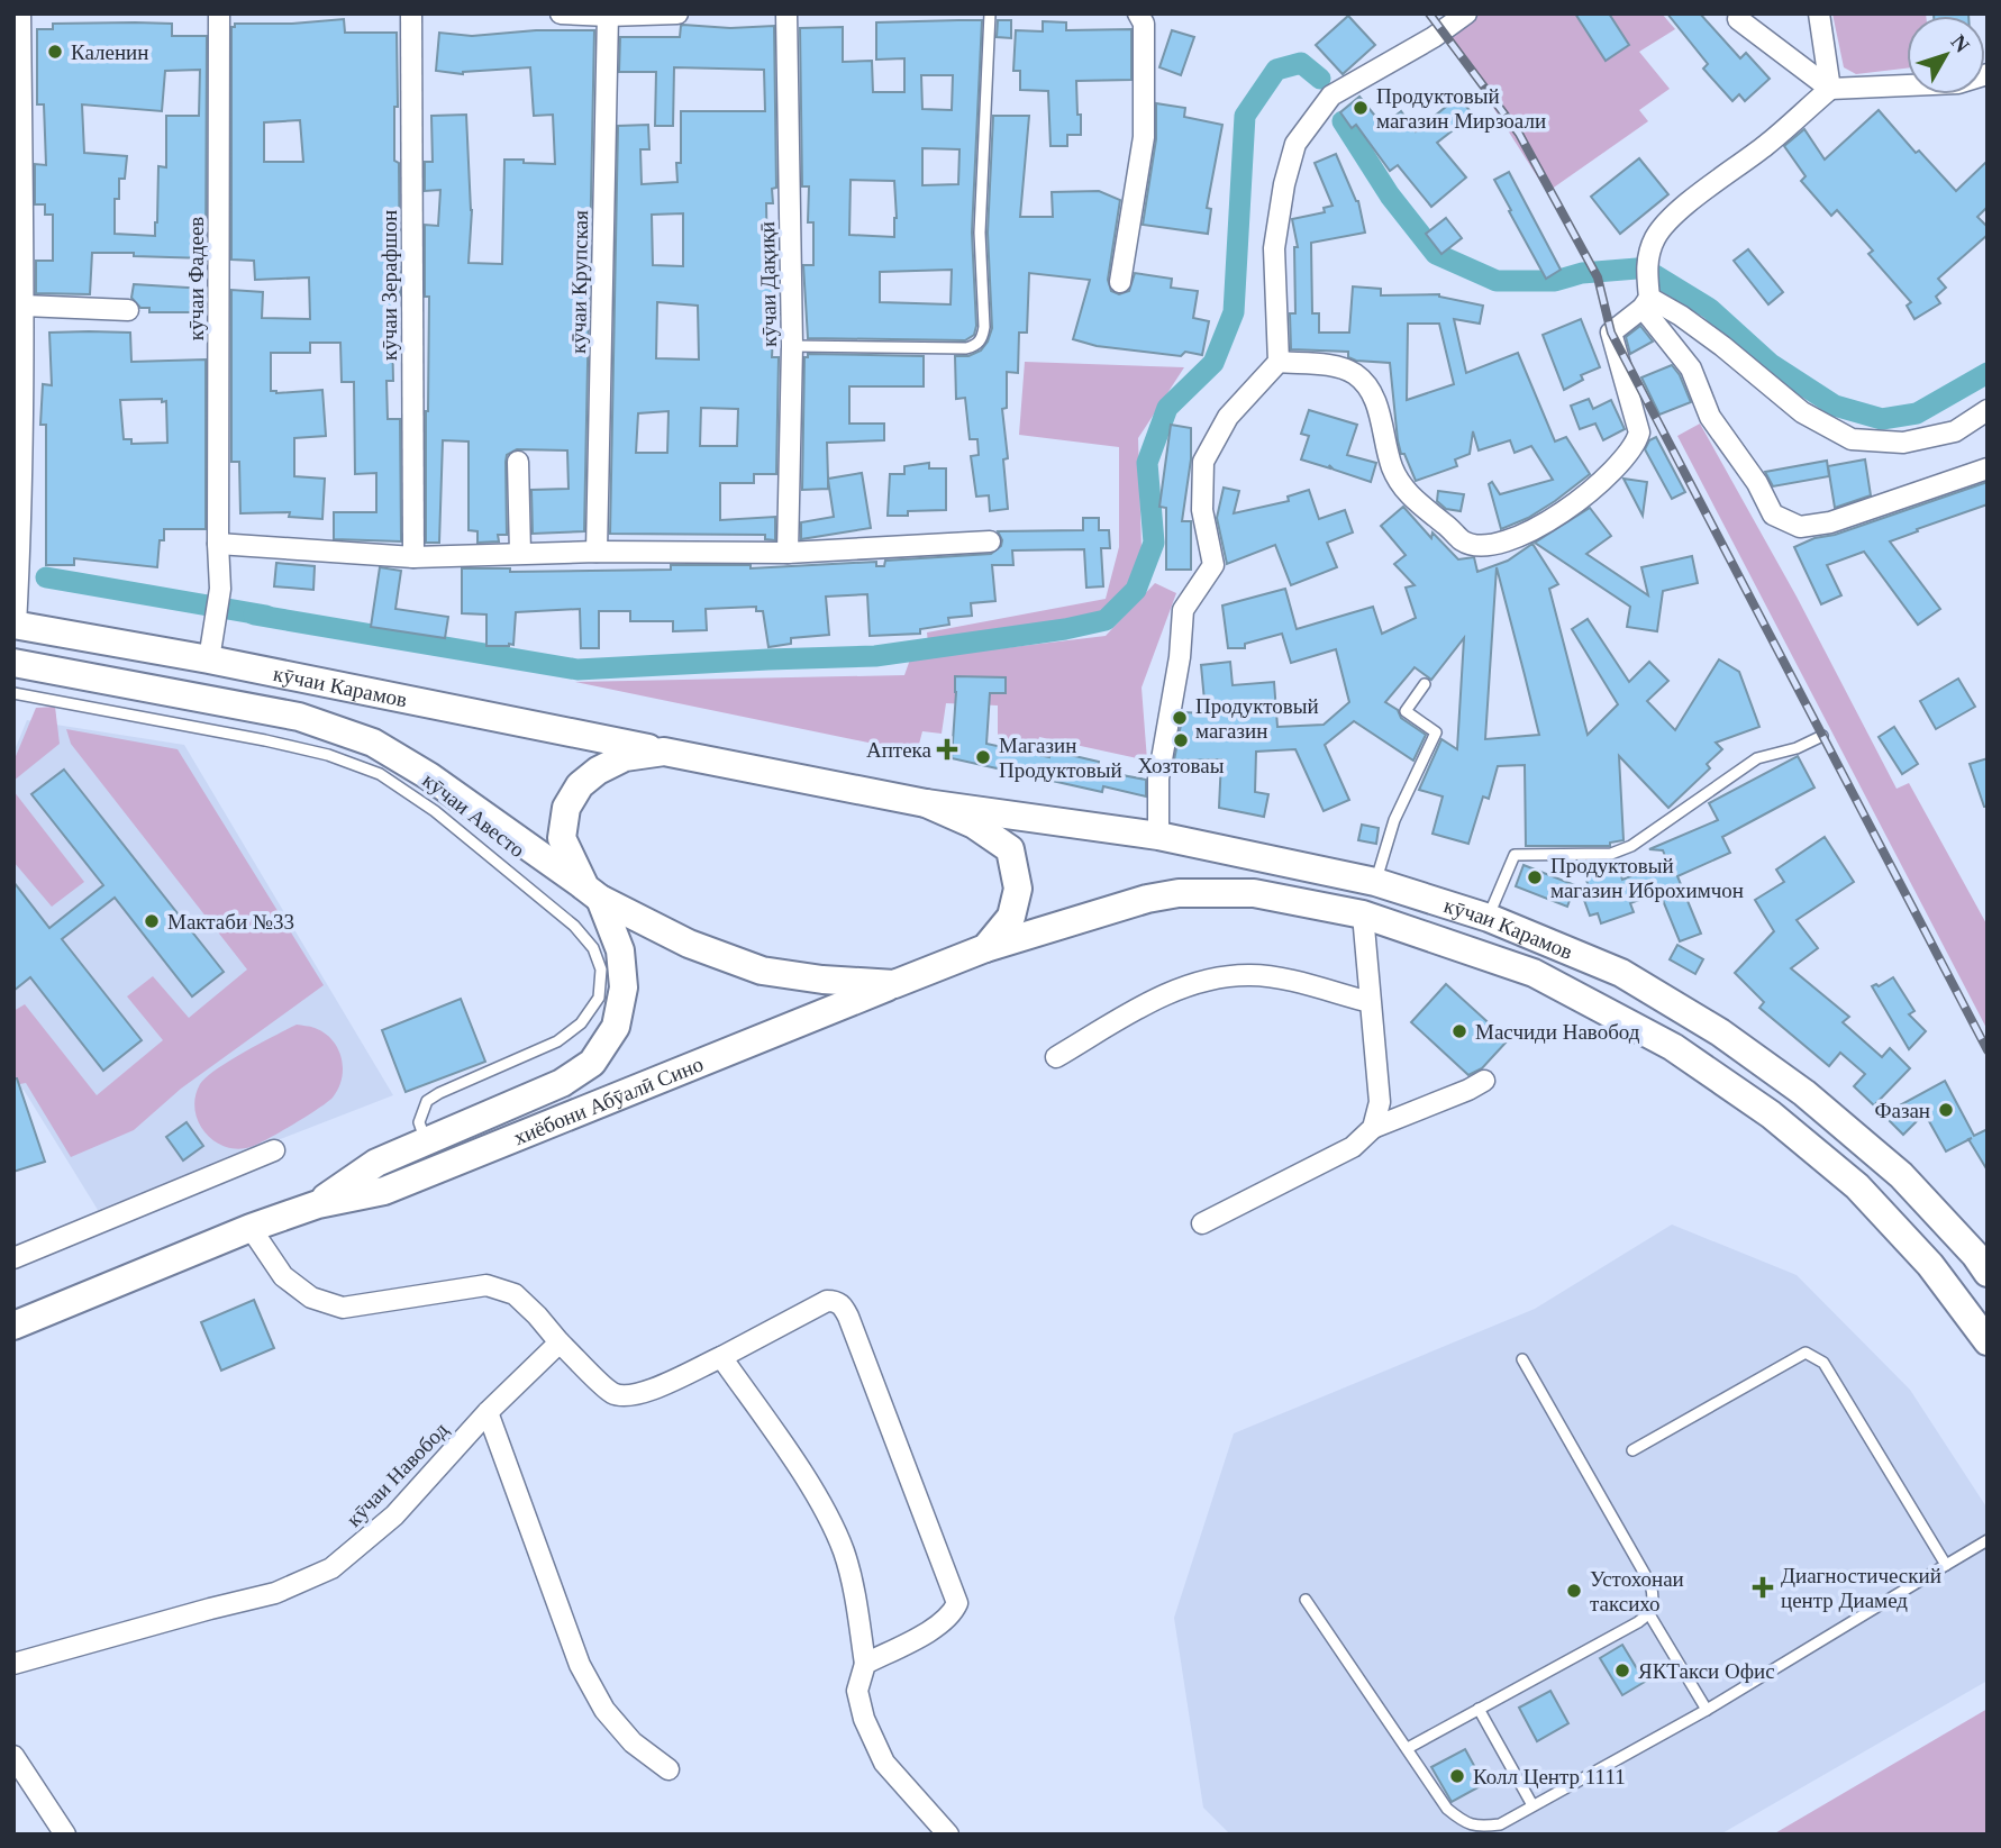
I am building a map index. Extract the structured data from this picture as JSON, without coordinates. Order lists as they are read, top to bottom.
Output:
{
  "streets": {
    "main road": ["кӯчаи Карамов", "хиёбони Абӯалӣ Сино"],
    "street": [
      "кӯчаи Фадеев",
      "кӯчаи Крупская",
      "кӯчаи Дақиқӣ",
      "кӯчаи Зерафшон",
      "кӯчаи Навобод"
    ],
    "lane": ["кӯчаи Авесто"]
  },
  "crossings": [
    ["кӯчаи Фадеев", "кӯчаи Карамов"],
    ["кӯчаи Карамов", "хиёбони Абӯалӣ Сино"],
    ["кӯчаи Авесто", "хиёбони Абӯалӣ Сино"]
  ],
  "places": {
    "other": [
      "Каленин",
      "Продуктовый магазин Мирзоали",
      "Продуктовый магазин",
      "Хозтоваы",
      "Магазин Продуктовый",
      "Продуктовый магазин Иброхимчон",
      "Мактаби №33",
      "Масчиди Навобод",
      "Фазан",
      "Устохонаи таксихо",
      "ЯКТакси Офис",
      "Колл Центр 1111"
    ],
    "health": ["Аптека", "Диагностический центр Диамед"]
  },
  "north": "top right"
}
